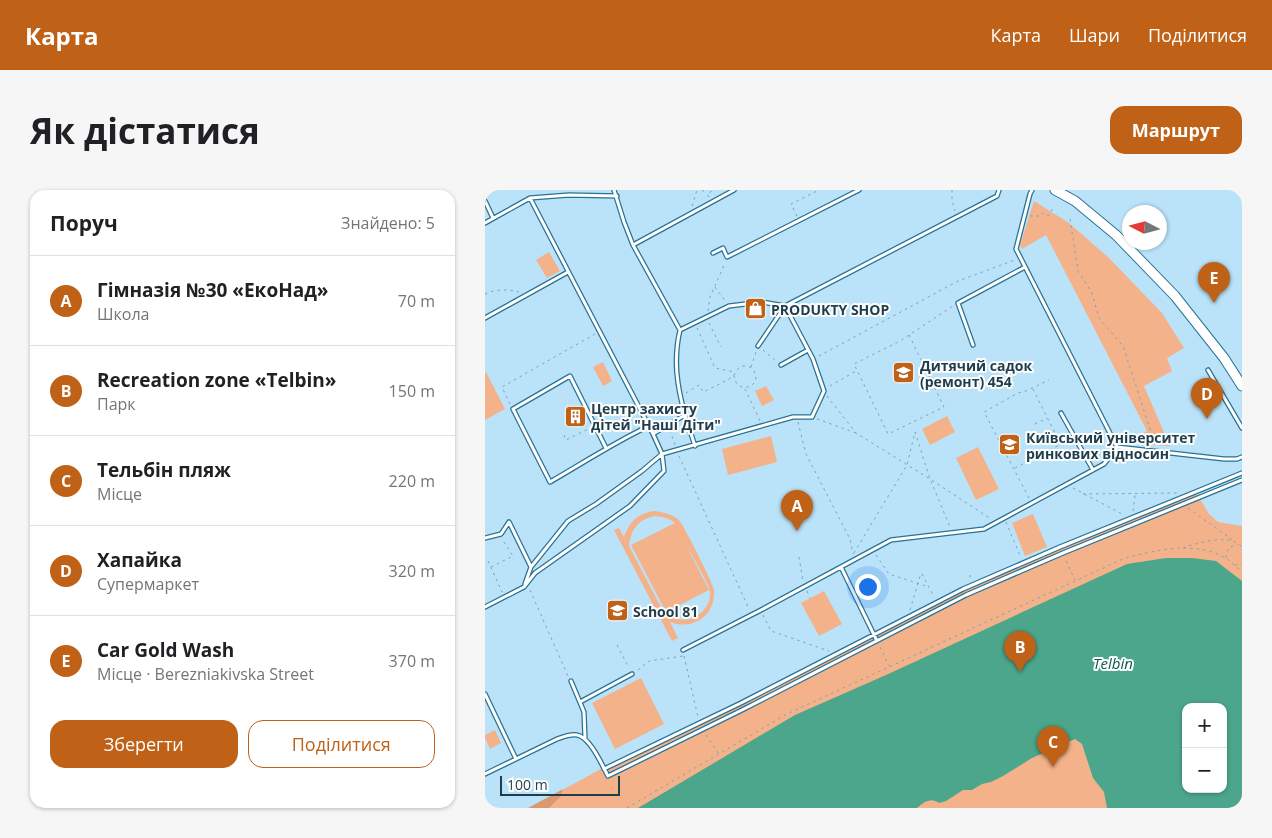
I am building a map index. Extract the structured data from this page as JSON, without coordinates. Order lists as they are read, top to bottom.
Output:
{
  "water": ["Telbin"],
  "places": {
    "shop": ["PRODUKTY SHOP"],
    "school or university": ["Дитячий садок (ремонт) 454", "Київський університет ринкових відносин", "School 81"],
    "building": ["Центр захисту дітей \"Наші Діти\""]
  },
  "scale_bar": "100 m",
  "north": "left",
  "page": {
    "header": "Карта",
    "nav": ["Карта", "Шари", "Поділитися"],
    "buttons": [
      "Маршрут",
      ["Зберегти", "Поділитися"]
    ],
    "title": "Як дістатися",
    "heading": ["Поруч", "Знайдено: 5"],
    "list": [
      {
        "mark": "A",
        "name": "Гімназія №30 «ЕкоНад»",
        "note": "Школа",
        "value": "70 m"
      },
      {
        "mark": "B",
        "name": "Recreation zone «Telbin»",
        "note": "Парк",
        "value": "150 m"
      },
      {
        "mark": "C",
        "name": "Тельбін пляж",
        "note": "Місце",
        "value": "220 m"
      },
      {
        "mark": "D",
        "name": "Хапайка",
        "note": "Супермаркет",
        "value": "320 m"
      },
      {
        "mark": "E",
        "name": "Car Gold Wash",
        "note": "Місце · Berezniakivska Street",
        "value": "370 m"
      }
    ],
    "pins": [
      "E",
      "D",
      "A",
      "B",
      "C"
    ],
    "map_buttons": ["+", "−"],
    "scale": "100 m"
  }
}
